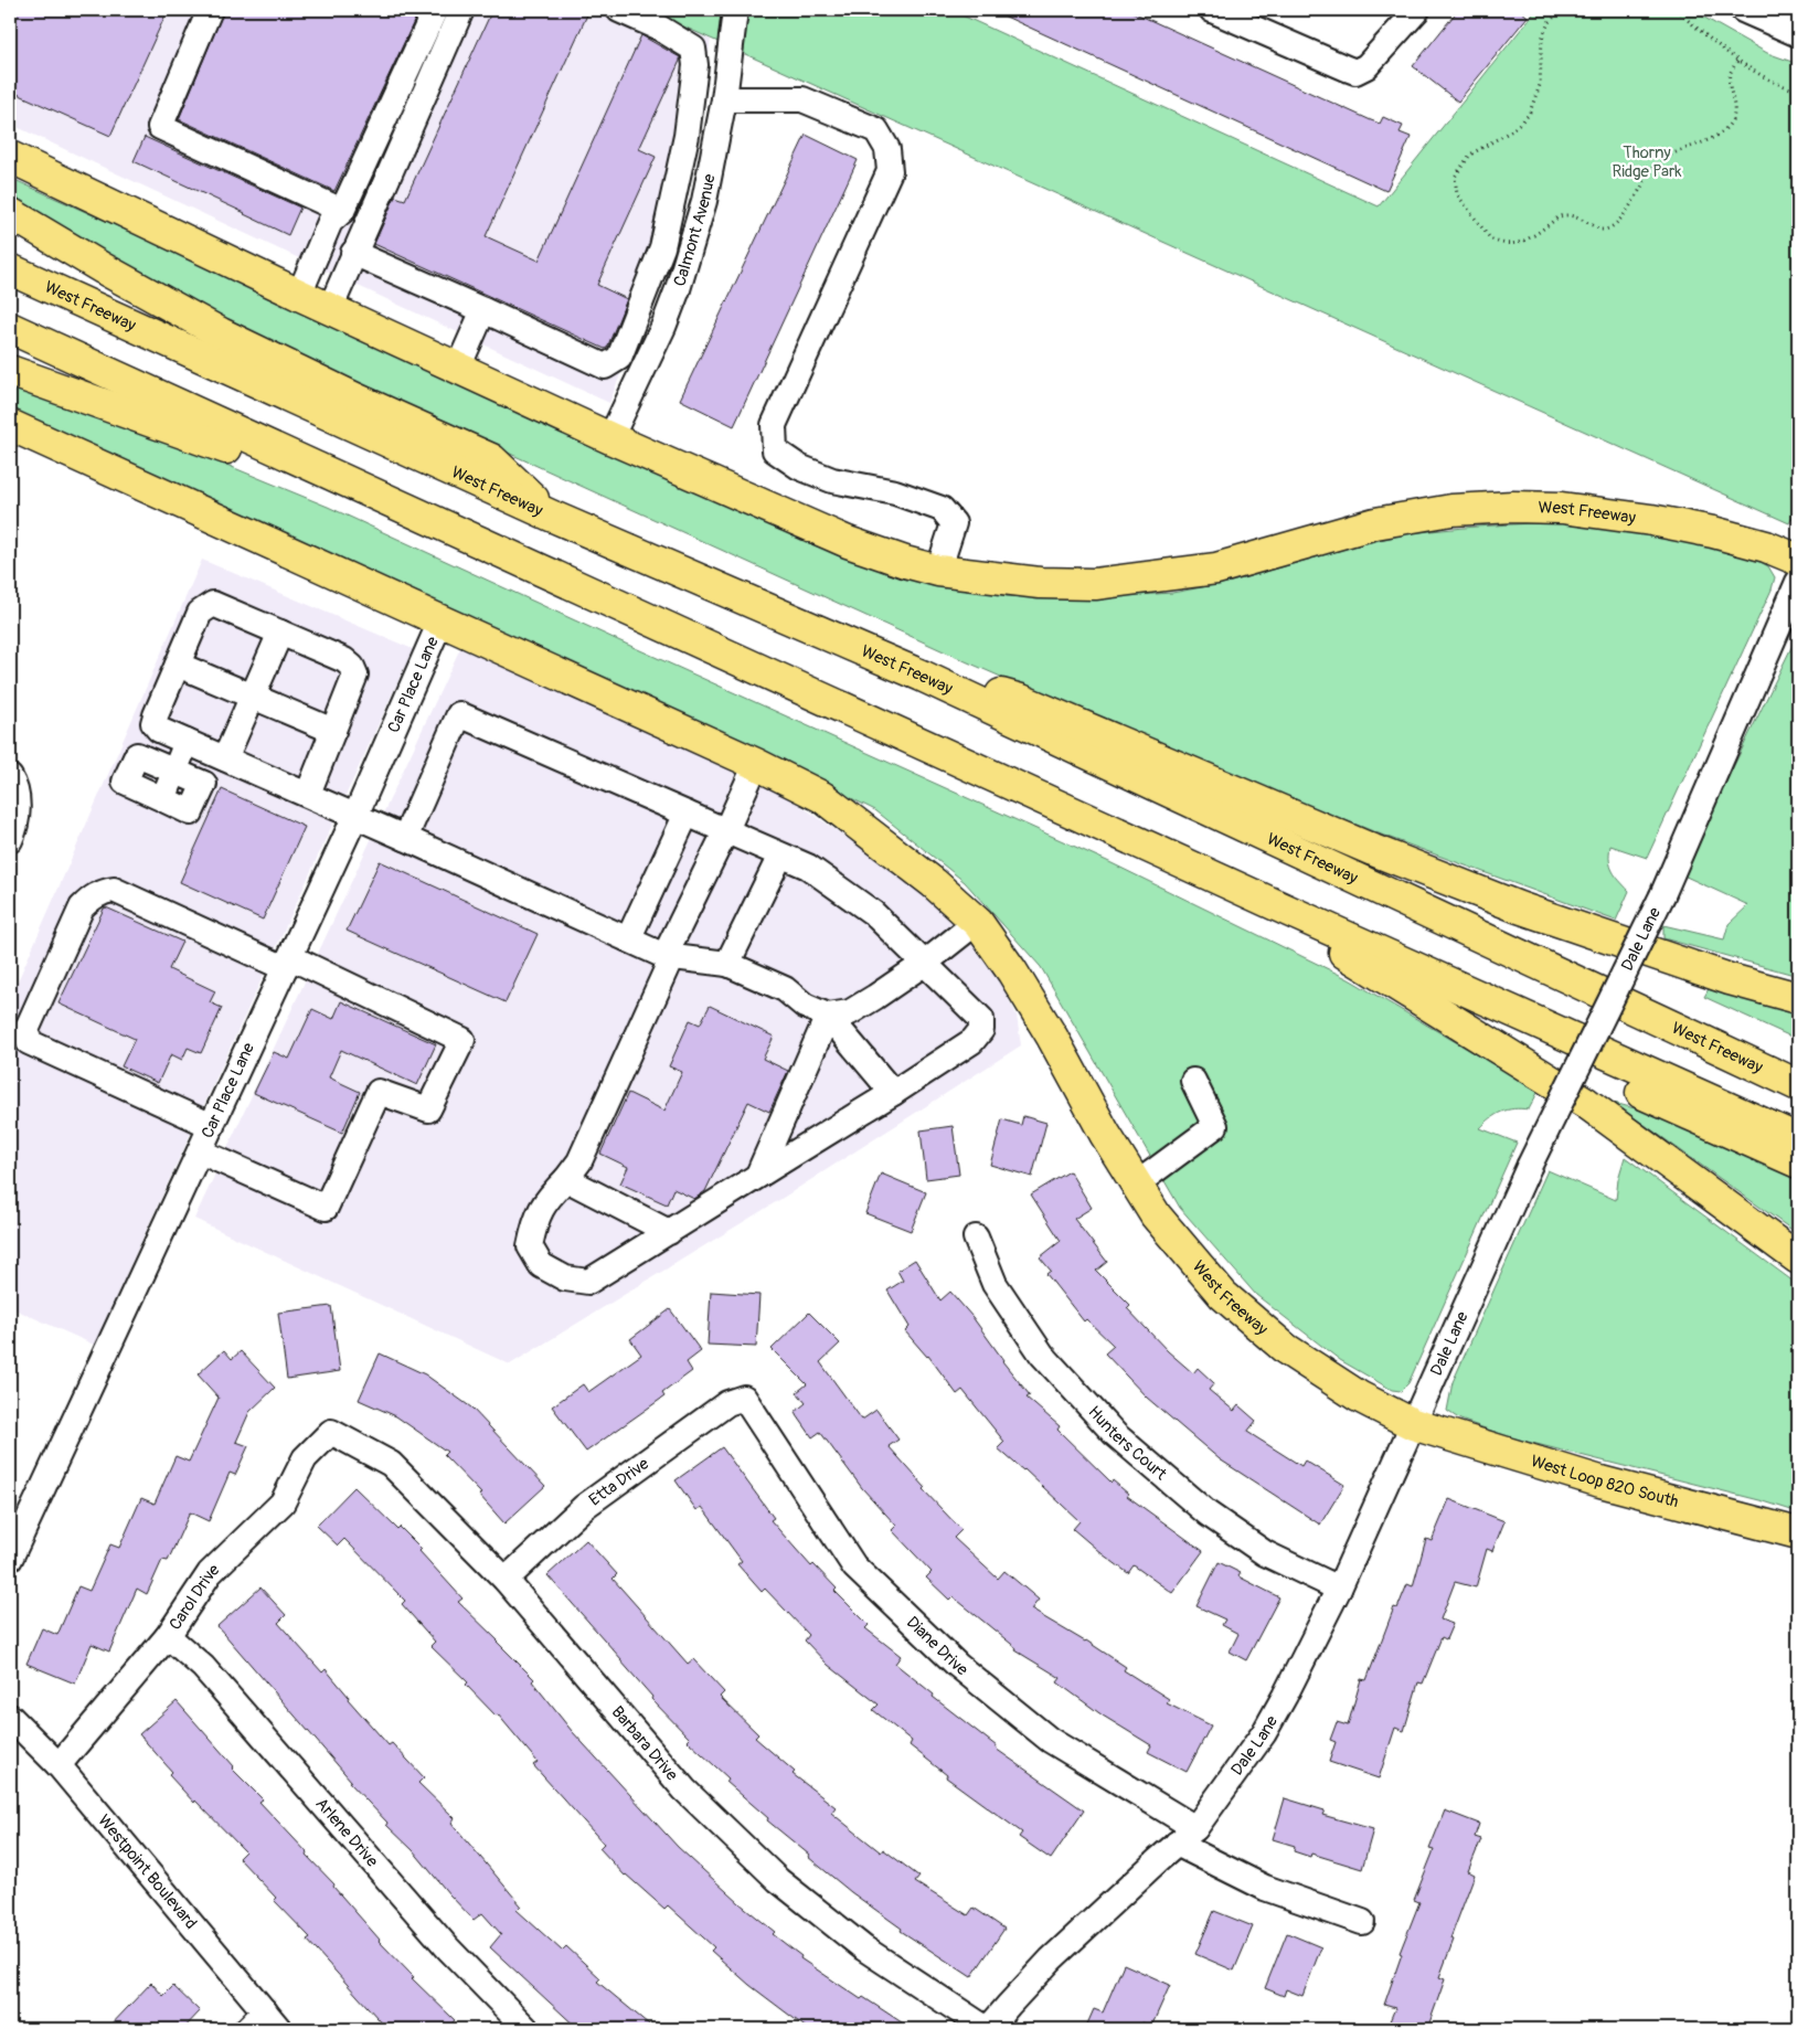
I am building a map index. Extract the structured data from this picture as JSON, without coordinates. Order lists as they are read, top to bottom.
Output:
{
  "streets": {
    "main road": ["West Freeway", "West Loop 820 South"],
    "street": [
      "Calmont Avenue",
      "Car Place Lane",
      "Dale Lane",
      "Hunters Court",
      "Etta Drive",
      "Carol Drive",
      "Diane Drive",
      "Barbara Drive",
      "Arlene Drive",
      "Westpoint Boulevard"
    ]
  },
  "crossings": [
    ["Calmont Avenue", "West Freeway"],
    ["West Freeway", "Car Place Lane"],
    ["West Freeway", "Dale Lane"],
    ["West Freeway", "West Loop 820 South"],
    ["Dale Lane", "Hunters Court"],
    ["Dale Lane", "West Loop 820 South"],
    ["Dale Lane", "Diane Drive"],
    ["Dale Lane", "Barbara Drive"],
    ["Etta Drive", "Diane Drive"],
    ["Etta Drive", "Barbara Drive"],
    ["Carol Drive", "Barbara Drive"],
    ["Carol Drive", "Arlene Drive"],
    ["Carol Drive", "Westpoint Boulevard"]
  ],
  "parks": ["Thorny Ridge Park"]
}
